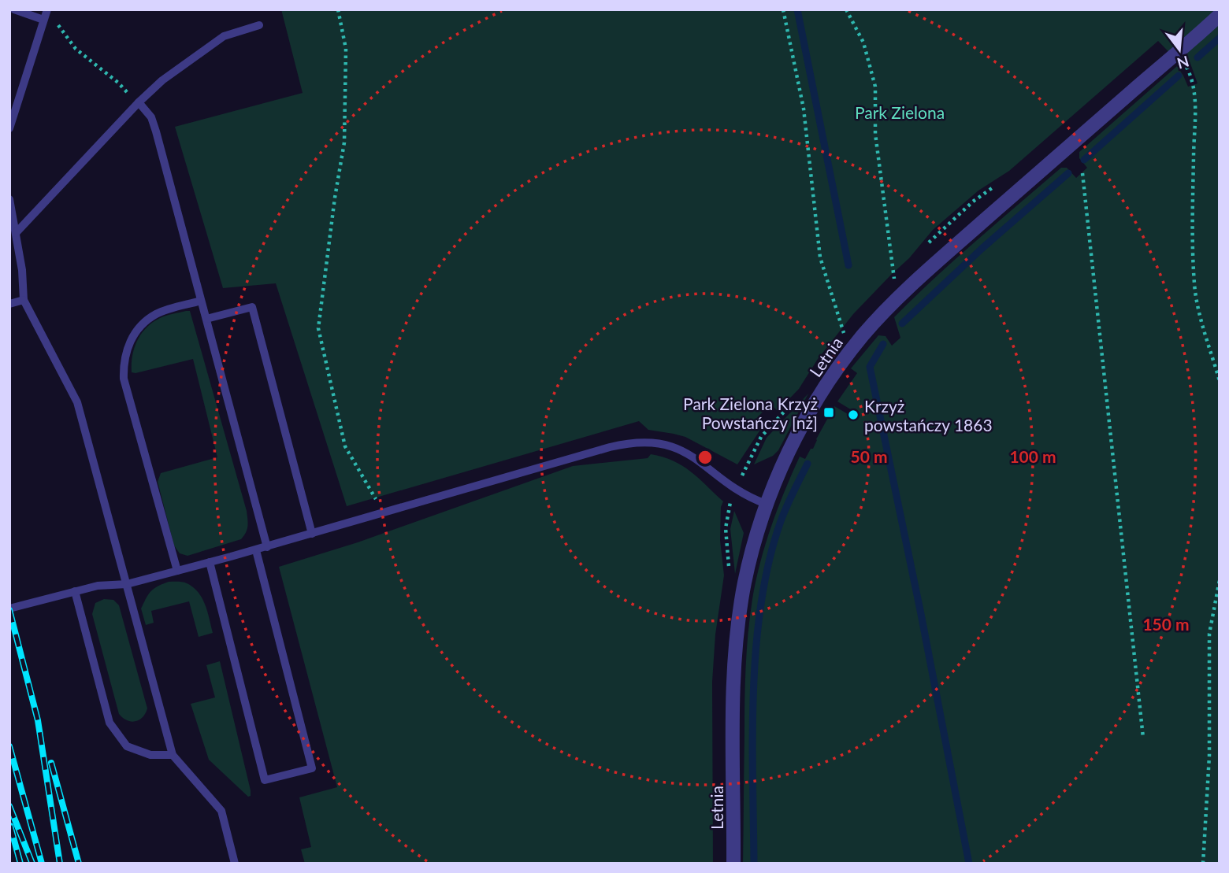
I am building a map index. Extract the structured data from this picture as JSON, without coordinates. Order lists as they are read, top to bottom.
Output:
{
  "streets": {
    "street": ["Letnia"]
  },
  "parks": ["Park Zielona"],
  "places": {
    "transit": ["Park Zielona Krzyż Powstańczy [nż]"],
    "other": ["Krzyż powstańczy 1863"]
  },
  "north": "bottom",
  "rings": ["50 m", "100 m", "150 m"]
}
